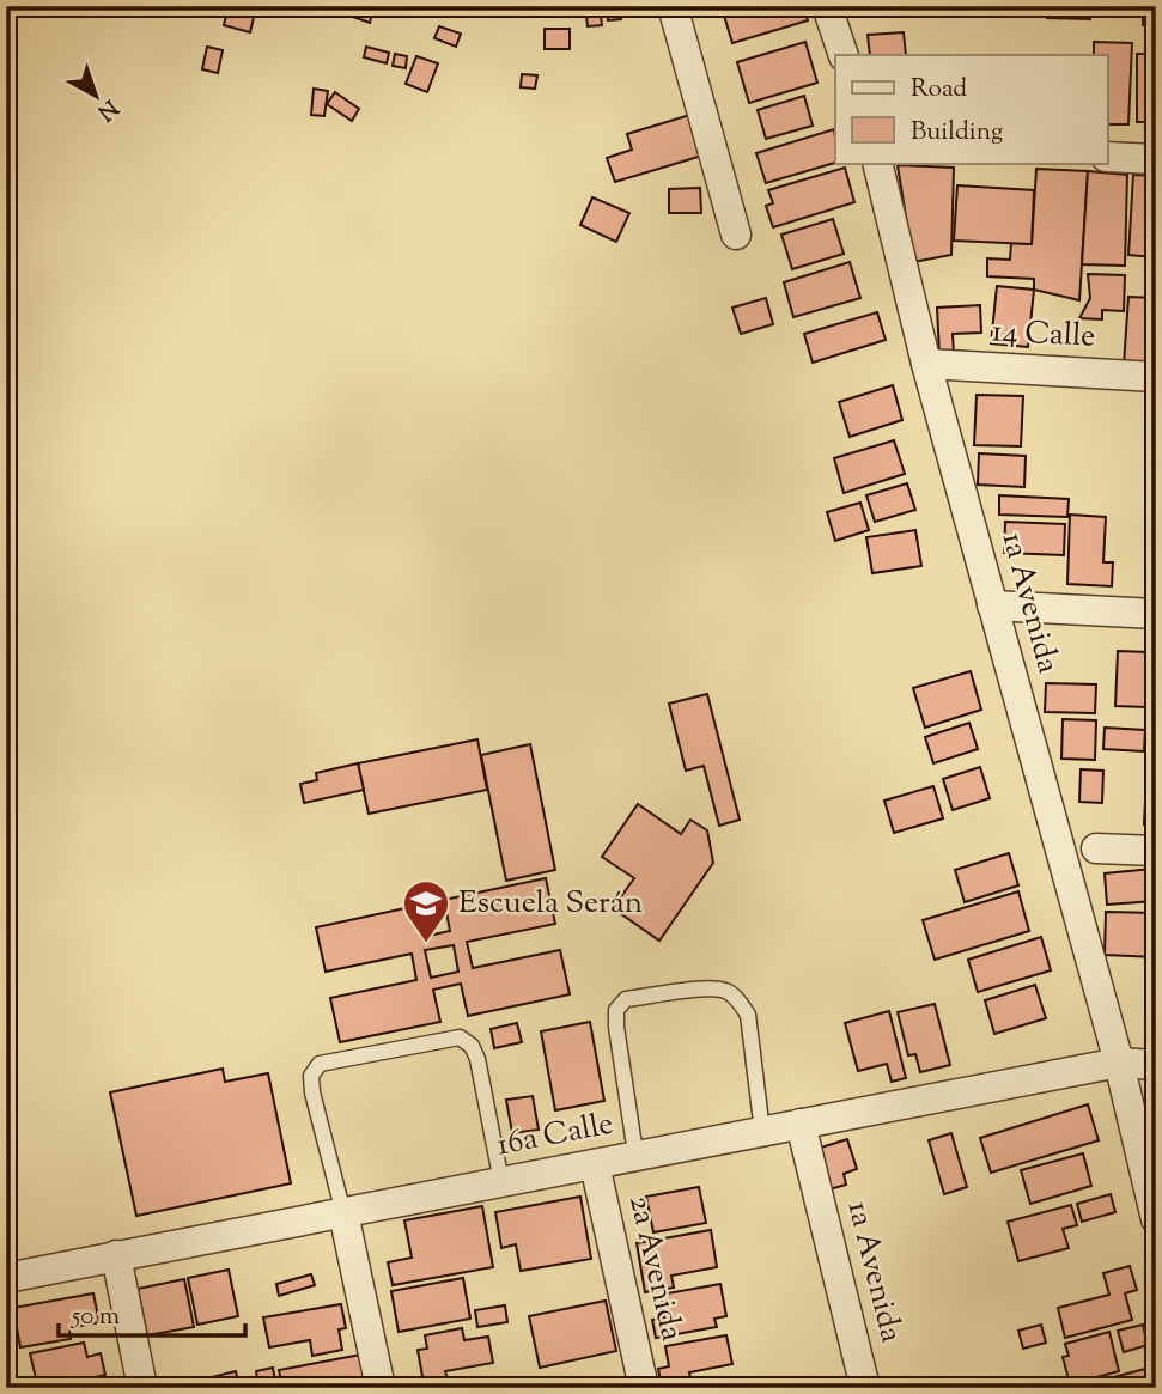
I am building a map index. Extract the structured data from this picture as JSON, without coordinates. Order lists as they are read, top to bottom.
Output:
{
  "streets": {
    "street": [
      "14 Calle",
      "1a Avenida",
      "16a Calle",
      "2a Avenida"
    ]
  },
  "crossings": [
    ["14 Calle", "1a Avenida"],
    ["1a Avenida", "16a Calle"],
    ["16a Calle", "2a Avenida"]
  ],
  "places": {
    "school or university": ["Escuela Serán"]
  },
  "legend": ["Road", "Building"],
  "scale_bar": "50 m",
  "north": "bottom right"
}
